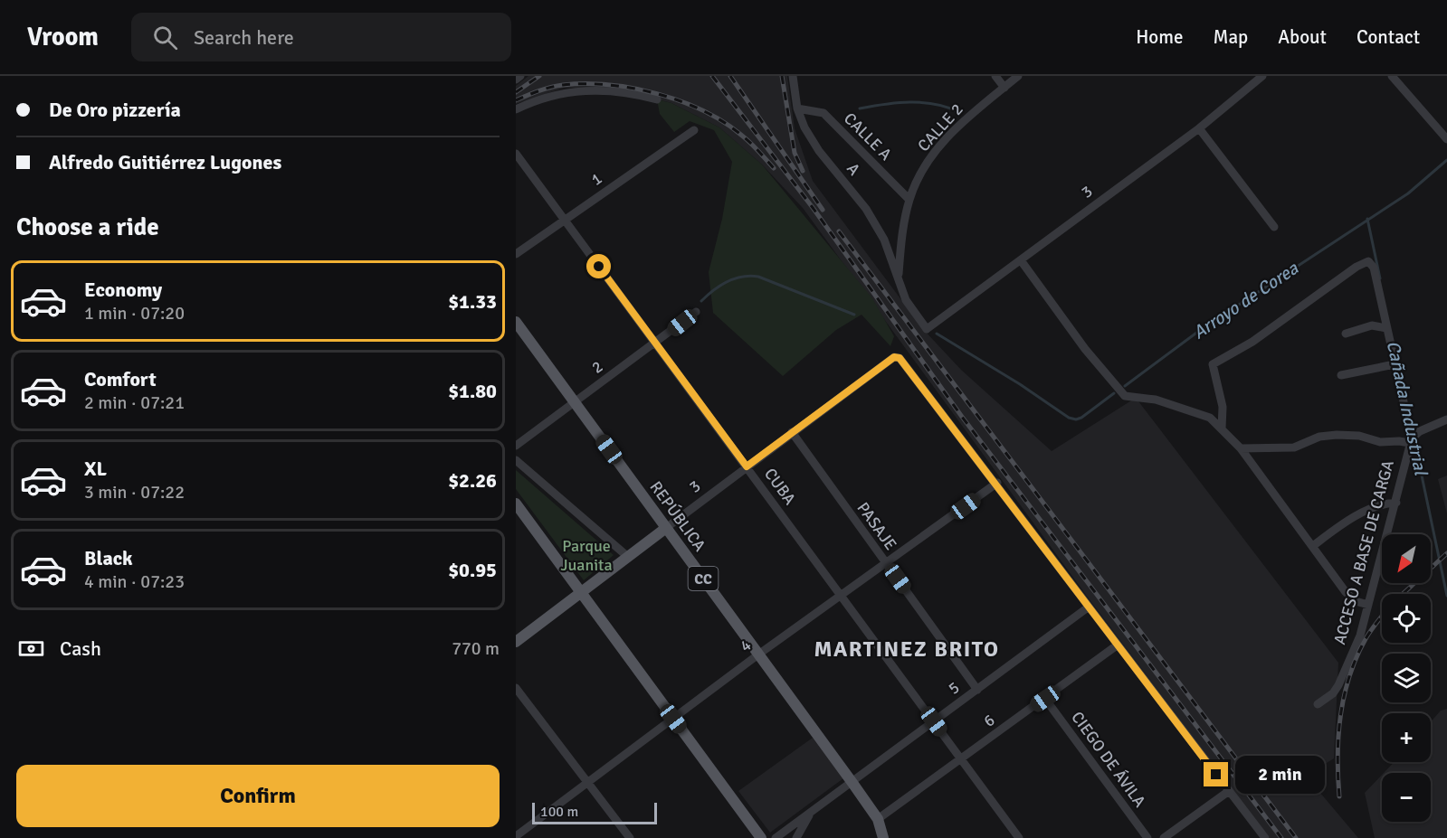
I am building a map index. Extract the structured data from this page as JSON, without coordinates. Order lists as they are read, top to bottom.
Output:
{
  "streets": {
    "main road": ["3", "REPÚBLICA", "CC"],
    "street": [
      "CALLE 2",
      "CALLE A",
      "A",
      "1",
      "2",
      "CUBA",
      "PASAJE",
      "ACCESO A BASE DE CARGA",
      "4",
      "5",
      "6",
      "CIEGO DE ÁVILA"
    ]
  },
  "crossings": [
    ["CALLE 2", "CALLE A"],
    ["CALLE 2", "A"],
    ["CALLE A", "A"],
    ["A", "3"],
    ["1", "CUBA"],
    ["3", "CUBA"],
    ["3", "REPÚBLICA"],
    ["3", "PASAJE"],
    ["3", "4"],
    ["2", "CUBA"],
    ["2", "REPÚBLICA"],
    ["CUBA", "4"],
    ["CUBA", "5"],
    ["CUBA", "6"],
    ["REPÚBLICA", "4"],
    ["REPÚBLICA", "5"],
    ["REPÚBLICA", "6"],
    ["PASAJE", "4"],
    ["PASAJE", "5"],
    ["6", "CIEGO DE ÁVILA"]
  ],
  "districts": ["MARTINEZ BRITO"],
  "water": ["Arroyo de Corea", "Cañada Industrial"],
  "parks": ["Parque Juanita"],
  "scale_bar": "100 m",
  "north": "bottom left",
  "page": {
    "header": "Vroom",
    "search": "Search here",
    "nav": [
      "Home",
      "Map",
      "About",
      "Contact"
    ],
    "banner": ["De Oro pizzería", "Alfredo Guitiérrez Lugones"],
    "heading": "Choose a ride",
    "list": [
      {
        "name": "Economy",
        "note": "1 min · 07:20",
        "value": "$1.33"
      },
      {
        "name": "Comfort",
        "note": "2 min · 07:21",
        "value": "$1.80"
      },
      {
        "name": "XL",
        "note": "3 min · 07:22",
        "value": "$2.26"
      },
      {
        "name": "Black",
        "note": "4 min · 07:23",
        "value": "$0.95"
      }
    ],
    "map_buttons": ["+", "−"],
    "pay": ["Cash", "770 m"],
    "buttons": "Confirm",
    "bubble": "2 min",
    "scale": "100 m"
  }
}
